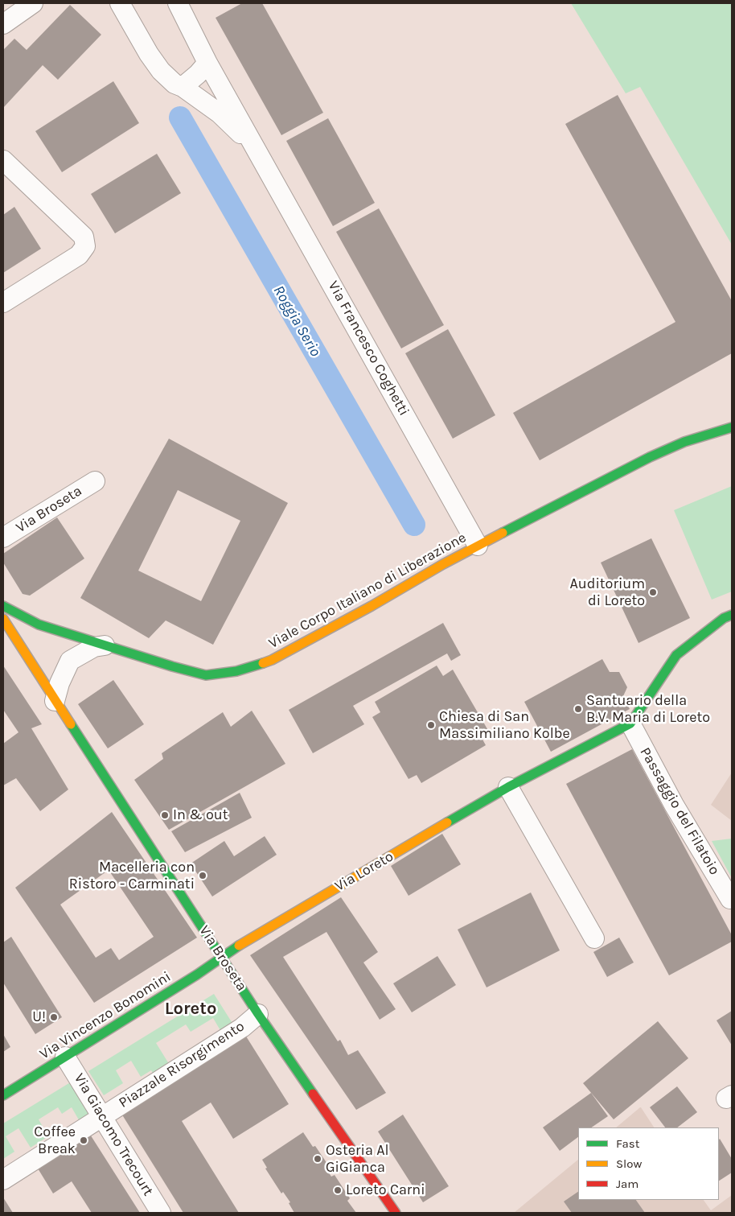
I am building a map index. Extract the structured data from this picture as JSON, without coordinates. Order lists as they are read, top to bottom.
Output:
{
  "streets": {
    "street": [
      "Via Francesco Coghetti",
      "Via Broseta",
      "Viale Corpo Italiano di Liberazione",
      "Passaggio del Filatoio",
      "Via Loreto",
      "Via Vincenzo Bonomini",
      "Piazzale Risorgimento",
      "Via Giacomo Trecourt"
    ]
  },
  "crossings": [
    ["Via Francesco Coghetti", "Viale Corpo Italiano di Liberazione"],
    ["Via Broseta", "Via Loreto"],
    ["Via Broseta", "Via Vincenzo Bonomini"],
    ["Via Broseta", "Piazzale Risorgimento"],
    ["Passaggio del Filatoio", "Via Loreto"],
    ["Via Loreto", "Via Vincenzo Bonomini"],
    ["Via Vincenzo Bonomini", "Via Giacomo Trecourt"],
    ["Piazzale Risorgimento", "Via Giacomo Trecourt"]
  ],
  "districts": ["Loreto"],
  "water": ["Roggia Serio"],
  "places": [
    "Auditorium di Loreto",
    "Santuario della B.V. Maria di Loreto",
    "Chiesa di San Massimiliano Kolbe",
    "In & out",
    "Macelleria con Ristoro - Carminati",
    "U!",
    "Coffee Break",
    "Osteria Al GiGianca",
    "Loreto Carni"
  ],
  "legend": ["Fast", "Slow", "Jam"]
}
